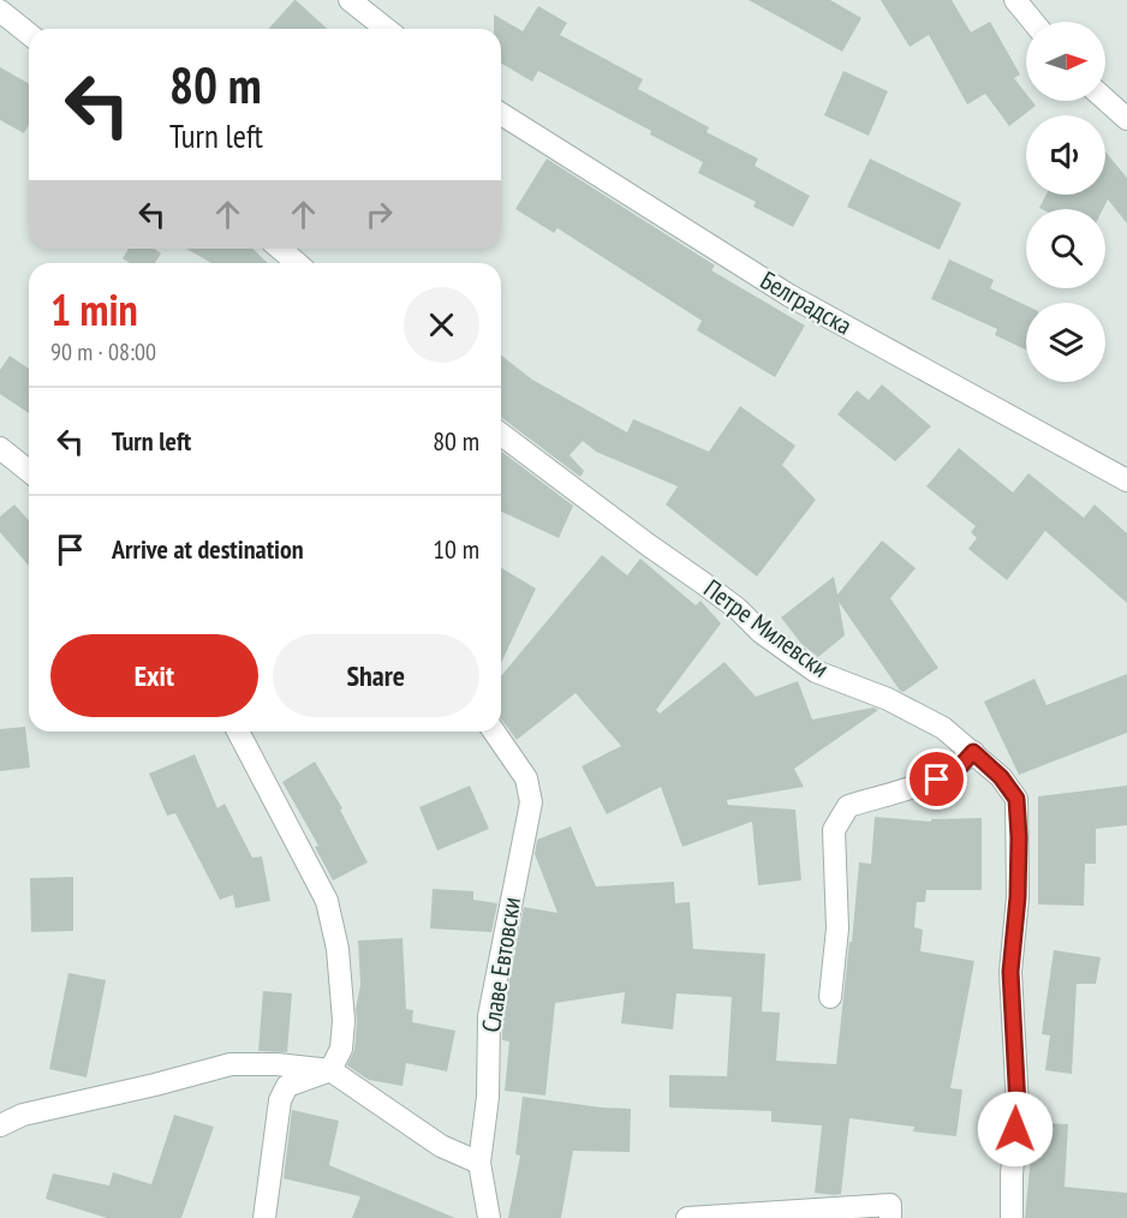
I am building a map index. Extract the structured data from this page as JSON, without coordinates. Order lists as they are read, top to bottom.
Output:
{
  "streets": {
    "street": ["Белградска", "Петре Милевски", "Славе Евтовски"]
  },
  "north": "right",
  "page": {
    "turn": ["80 m", "Turn left"],
    "heading": ["1 min", "90 m · 08:00"],
    "list": [
      {
        "name": "Turn left",
        "value": "80 m"
      },
      {
        "name": "Arrive at destination",
        "value": "10 m"
      }
    ],
    "buttons": ["Exit", "Share"]
  }
}
